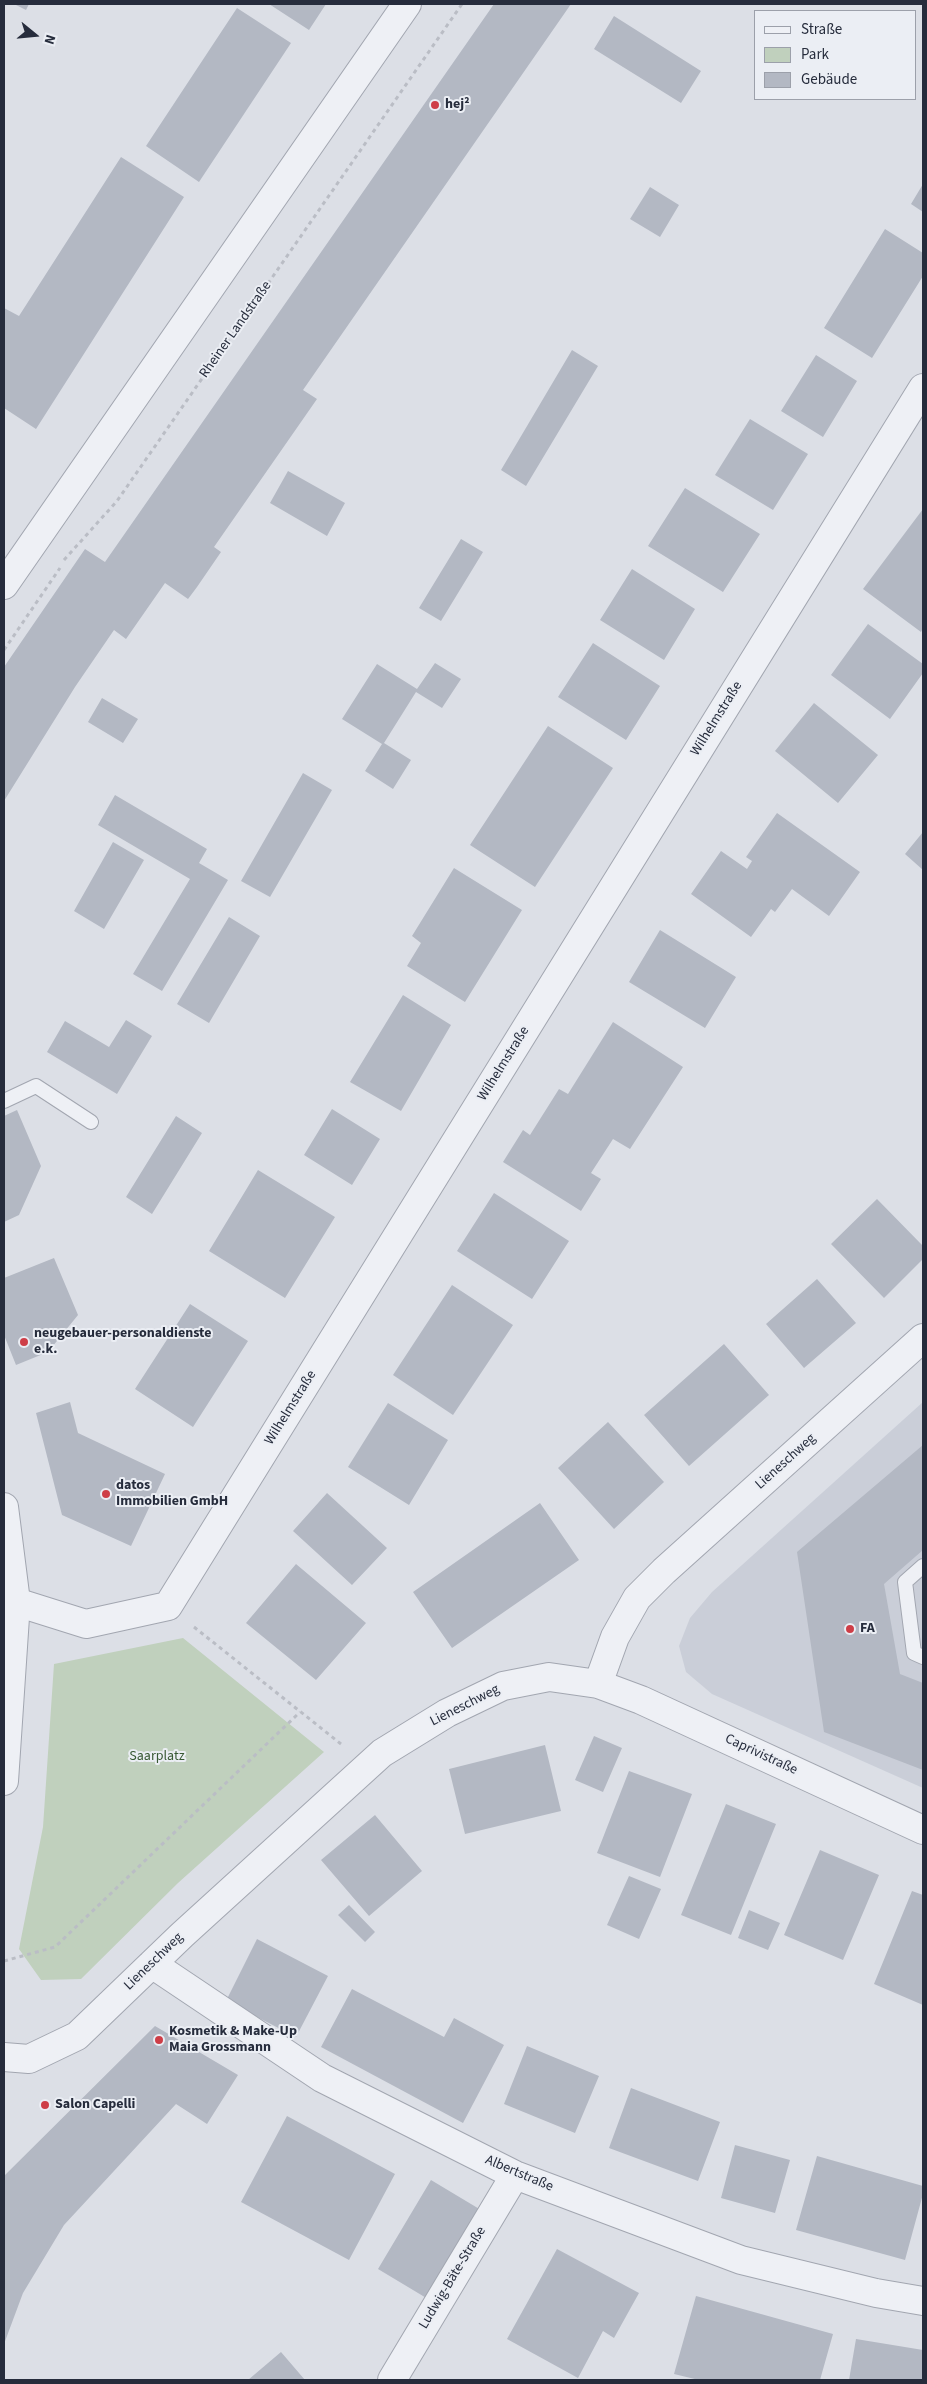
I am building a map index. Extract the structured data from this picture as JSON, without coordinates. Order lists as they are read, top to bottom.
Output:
{
  "streets": {
    "street": [
      "Wilhelmstraße",
      "Lieneschweg",
      "Caprivistraße",
      "Albertstraße",
      "Ludwig-Bäte-Straße"
    ],
    "path": ["Rheiner Landstraße"]
  },
  "crossings": [
    ["Lieneschweg", "Caprivistraße"],
    ["Lieneschweg", "Albertstraße"],
    ["Albertstraße", "Ludwig-Bäte-Straße"]
  ],
  "parks": ["Saarplatz"],
  "places": [
    "hej²",
    "neugebauer-personaldienste e.k.",
    "datos Immobilien GmbH",
    "FA",
    "Kosmetik & Make-Up Maia Grossmann",
    "Salon Capelli"
  ],
  "legend": ["Straße", "Park", "Gebäude"],
  "north": "right"
}
